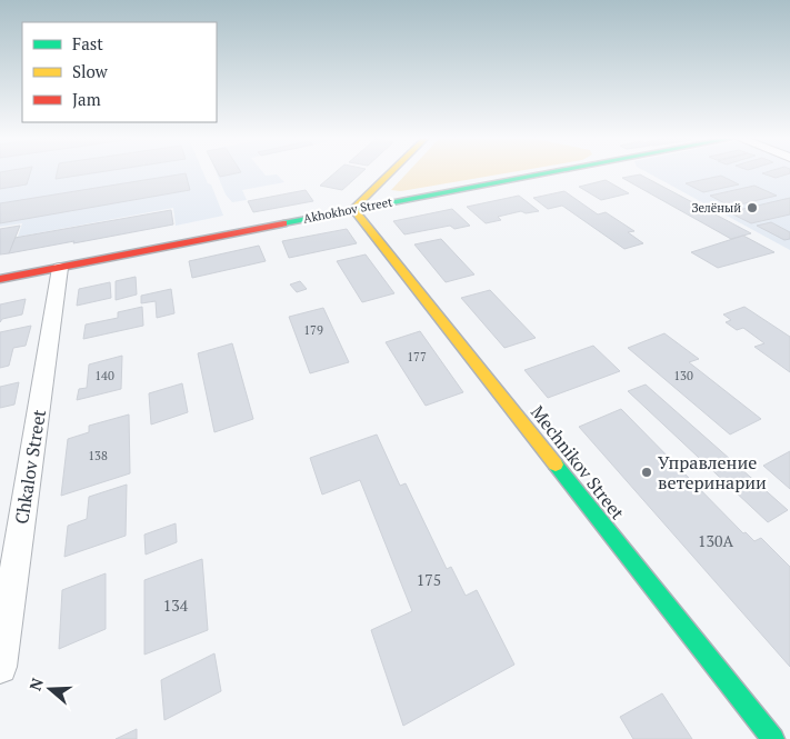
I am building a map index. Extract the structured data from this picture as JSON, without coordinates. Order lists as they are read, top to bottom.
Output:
{
  "streets": {
    "street": ["Akhokhov Street", "Mechnikov Street", "Chkalov Street"]
  },
  "crossings": [
    ["Akhokhov Street", "Mechnikov Street"],
    ["Akhokhov Street", "Chkalov Street"]
  ],
  "places": ["Зелёный", "Управление ветеринарии"],
  "house_numbers": [
    "179",
    "177",
    "140",
    "130",
    "138",
    "130А",
    "175",
    "134"
  ],
  "legend": ["Fast", "Slow", "Jam"],
  "north": "left"
}
